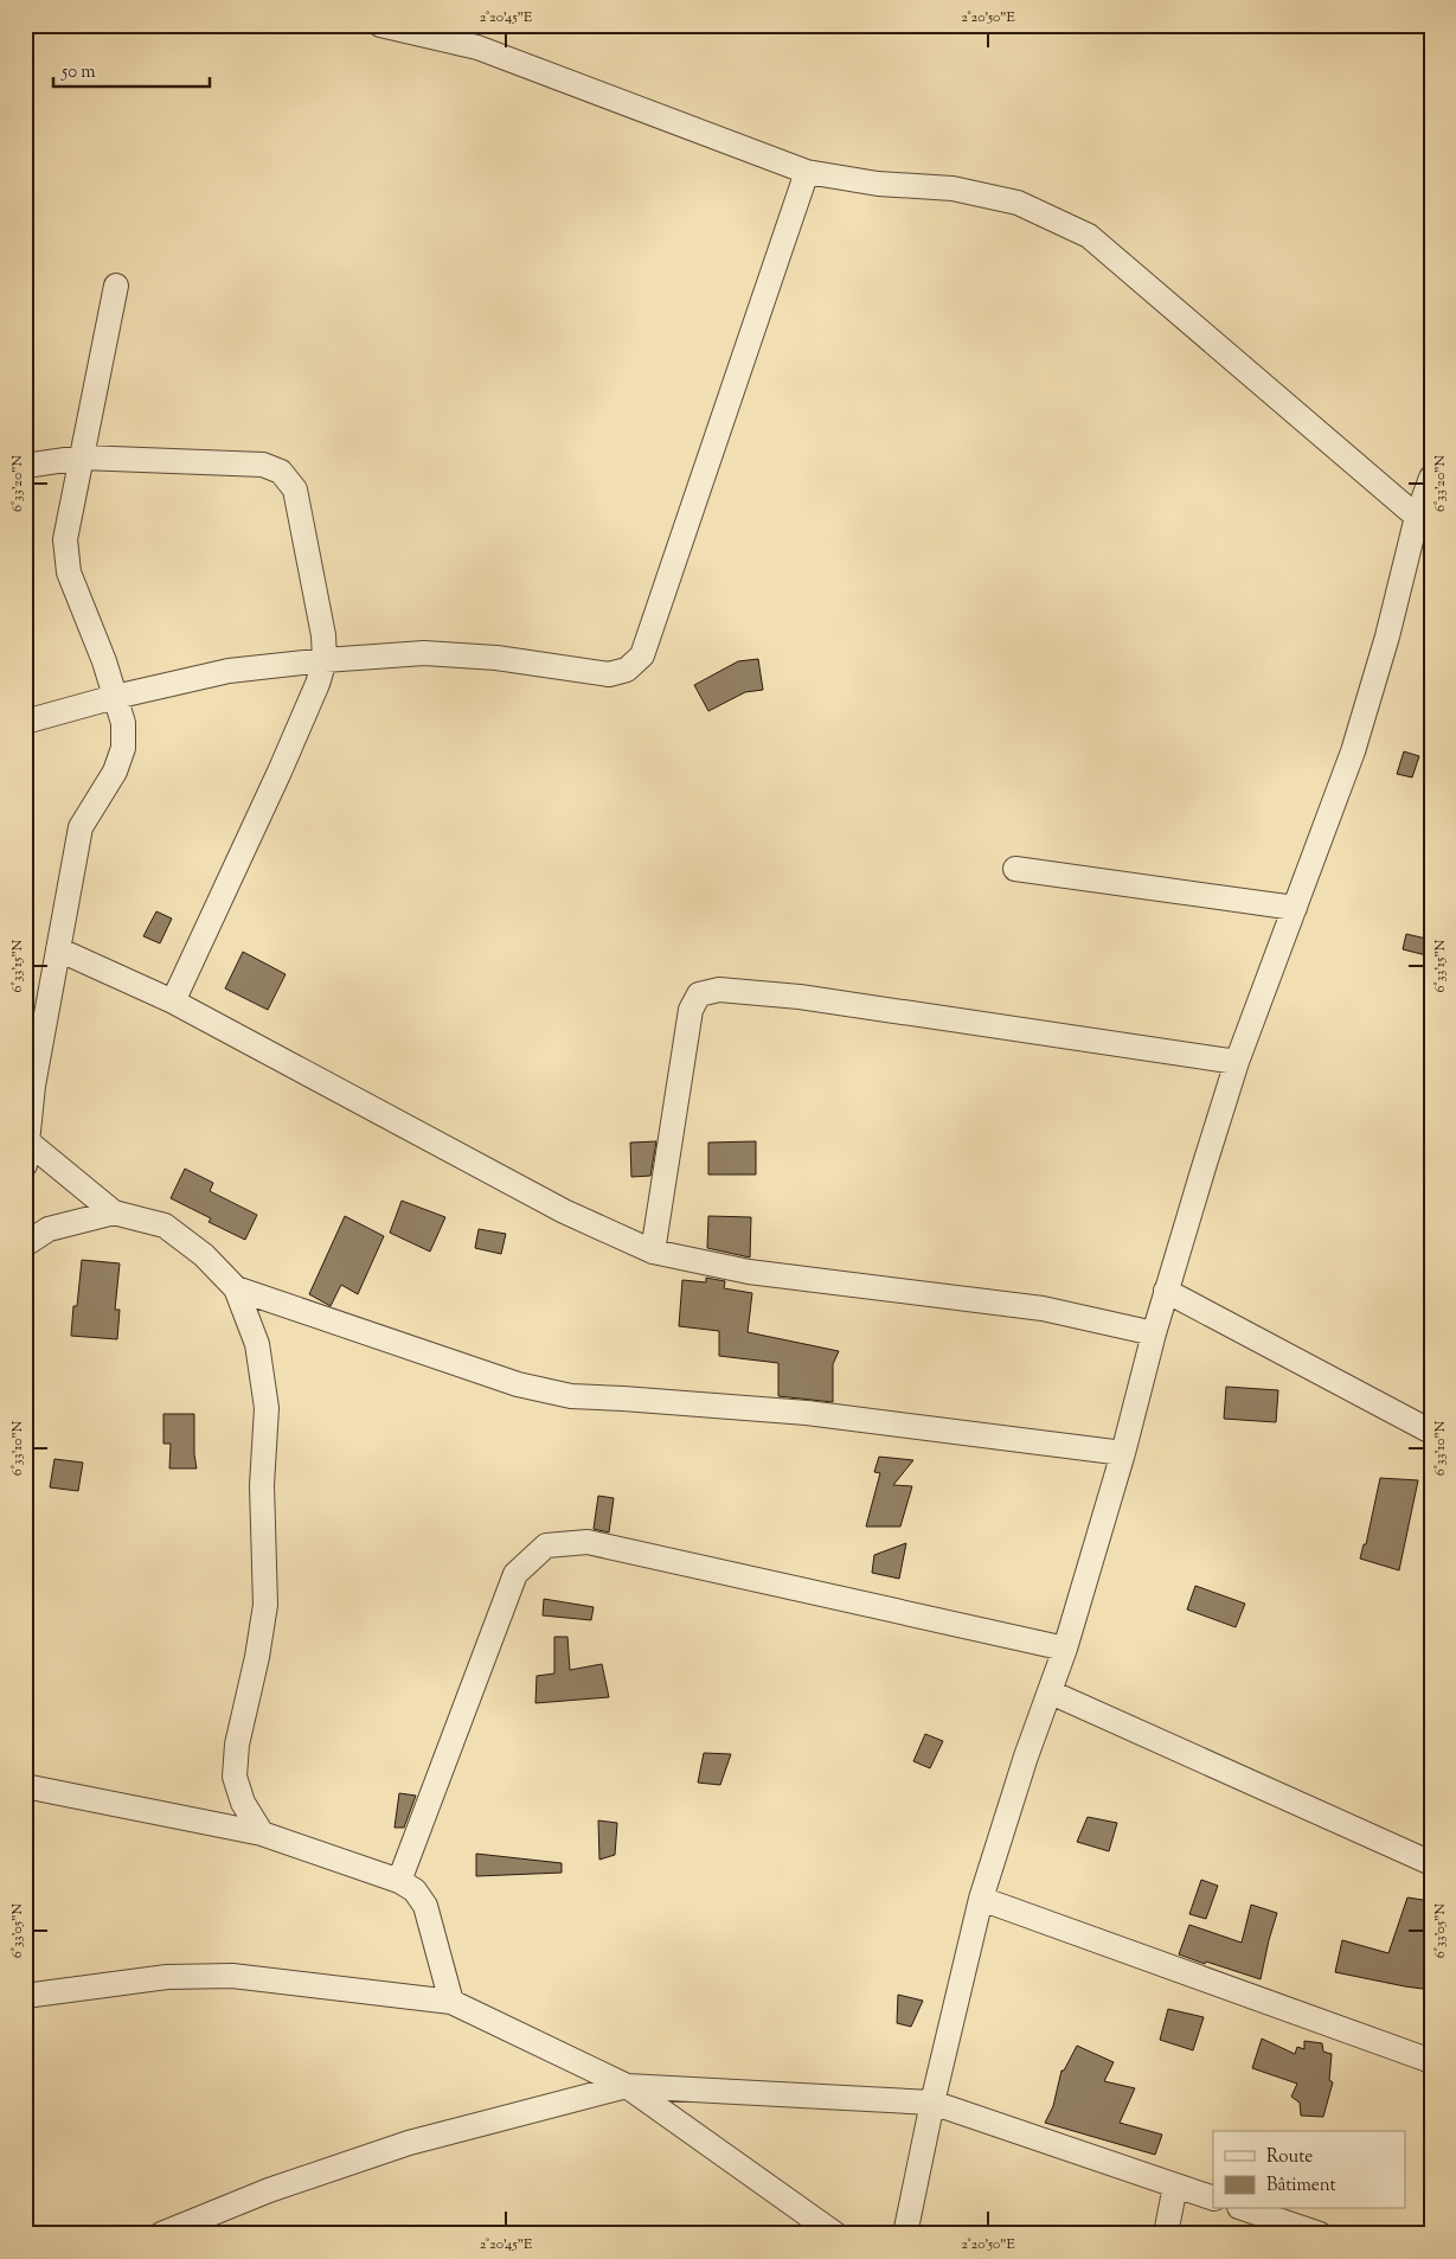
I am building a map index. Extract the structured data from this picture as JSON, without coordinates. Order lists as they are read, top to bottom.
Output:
{
  "legend": ["Route", "Bâtiment"],
  "scale_bar": "50 m",
  "coordinates": [
    "2°20'45\"E",
    "2°20'50\"E",
    "6°33'20\"N",
    "6°33'15\"N",
    "6°33'10\"N",
    "6°33'05\"N"
  ]
}
